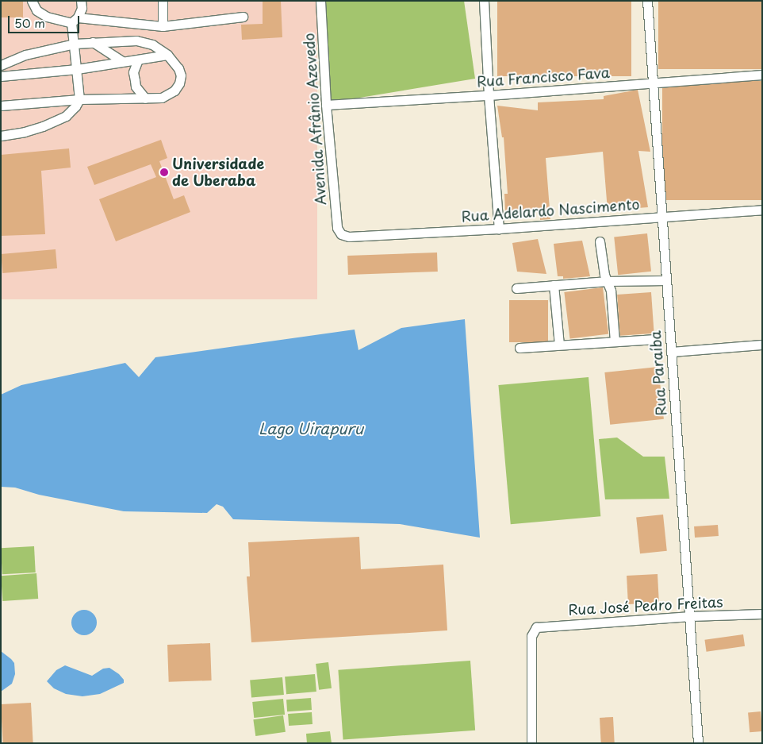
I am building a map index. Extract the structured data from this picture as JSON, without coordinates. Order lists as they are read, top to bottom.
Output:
{
  "streets": {
    "street": [
      "Rua Francisco Fava",
      "Avenida Afrânio Azevedo",
      "Rua Adelardo Nascimento",
      "Rua Paraíba",
      "Rua José Pedro Freitas"
    ]
  },
  "crossings": [
    ["Rua Francisco Fava", "Avenida Afrânio Azevedo"],
    ["Rua Francisco Fava", "Rua Paraíba"],
    ["Avenida Afrânio Azevedo", "Rua Adelardo Nascimento"],
    ["Rua Adelardo Nascimento", "Rua Paraíba"],
    ["Rua Paraíba", "Rua José Pedro Freitas"]
  ],
  "water": ["Lago Uirapuru"],
  "places": ["Universidade de Uberaba"],
  "scale_bar": "50 m"
}
